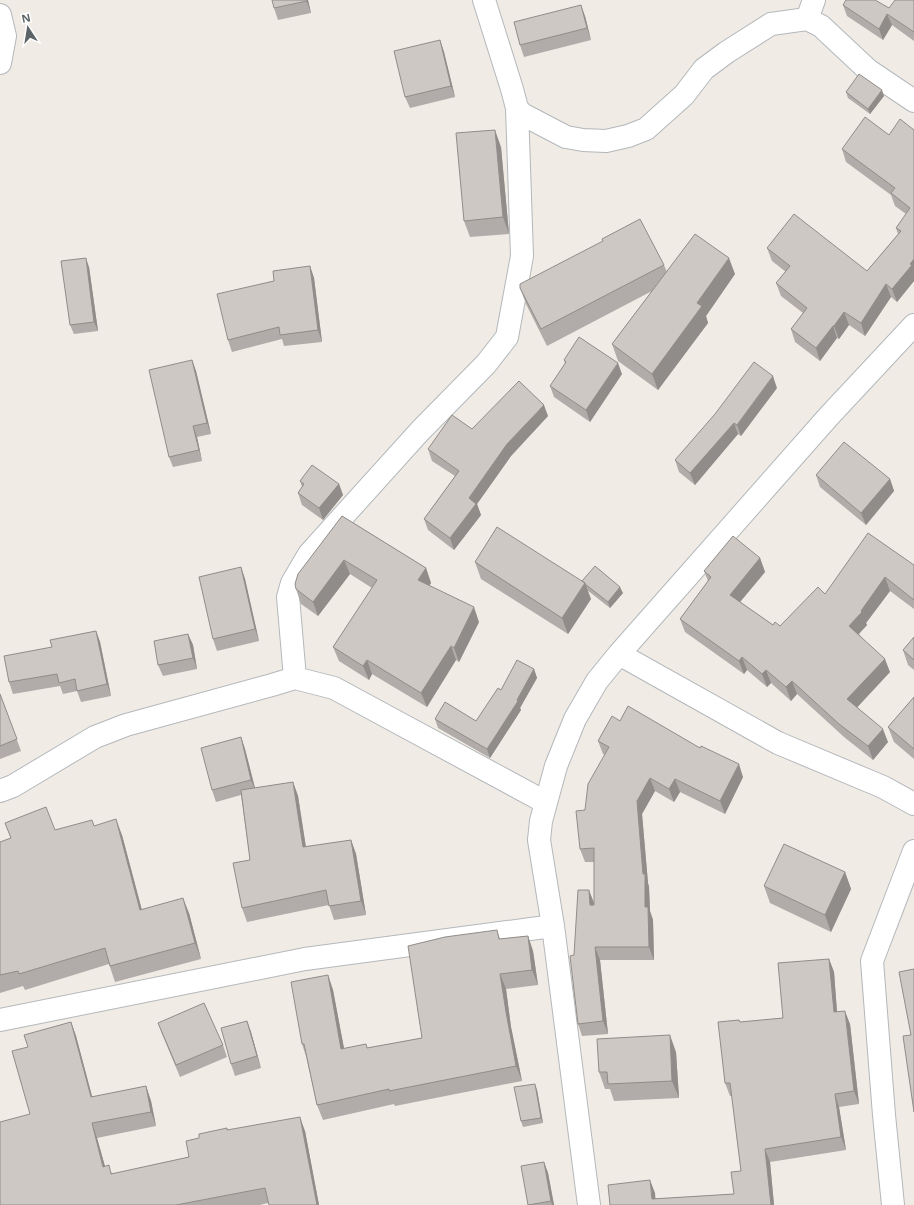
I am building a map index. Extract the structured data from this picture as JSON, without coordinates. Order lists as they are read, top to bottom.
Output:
{
  "north": "top"
}
